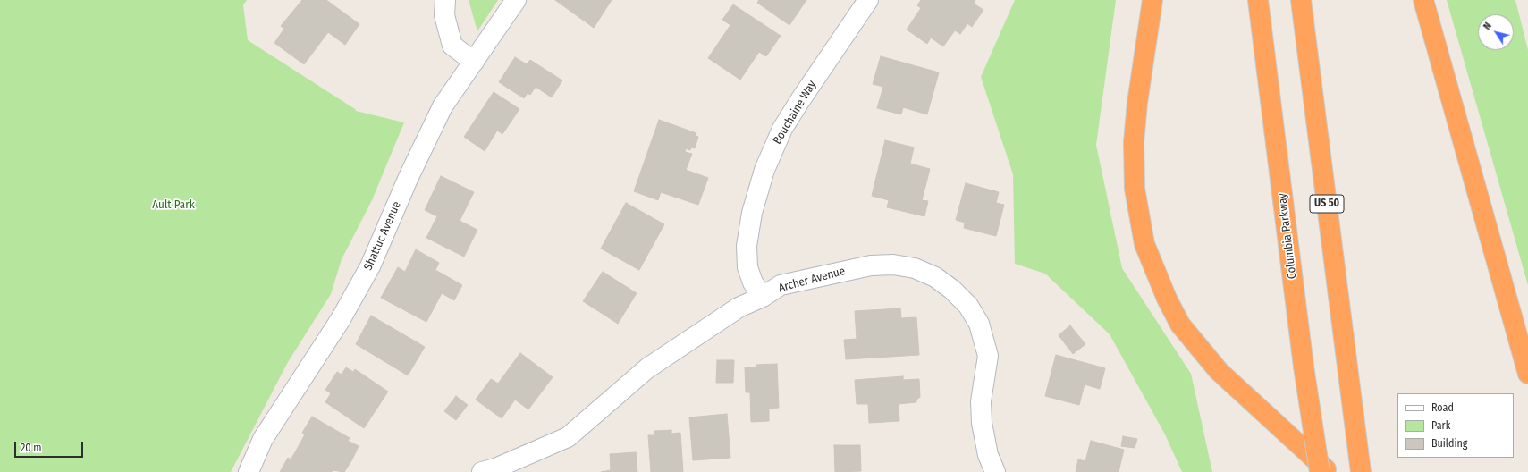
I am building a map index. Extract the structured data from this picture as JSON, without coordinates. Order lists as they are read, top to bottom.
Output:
{
  "streets": {
    "highway": ["US 50", "Columbia Parkway"],
    "street": ["Bouchaine Way", "Shattuc Avenue", "Archer Avenue"]
  },
  "crossings": [
    ["Bouchaine Way", "Archer Avenue"]
  ],
  "parks": ["Ault Park"],
  "legend": ["Road", "Park", "Building"],
  "scale_bar": "20 m",
  "north": "top left"
}
